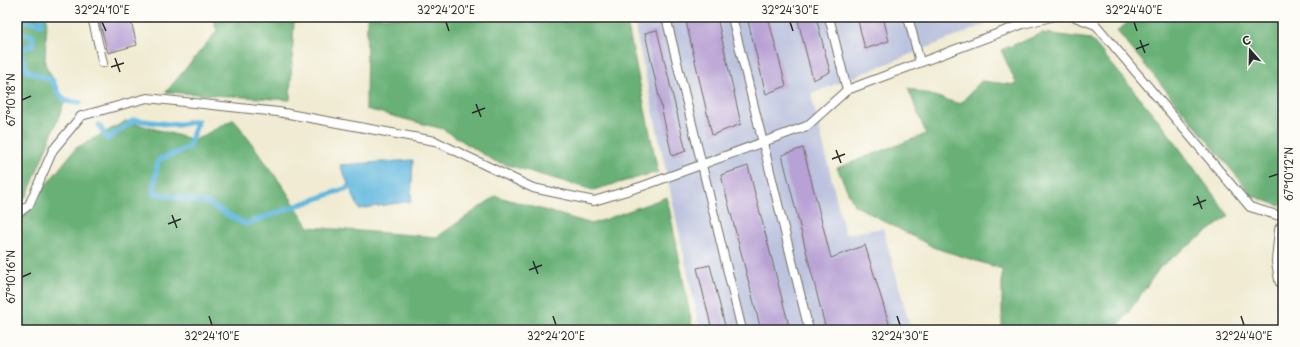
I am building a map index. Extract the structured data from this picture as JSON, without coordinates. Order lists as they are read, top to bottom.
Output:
{
  "north": "top",
  "coordinates": [
    "32°24'10\"E",
    "32°24'20\"E",
    "32°24'30\"E",
    "32°24'40\"E",
    "67°10'18\"N",
    "67°10'12\"N",
    "67°10'16\"N"
  ]
}
